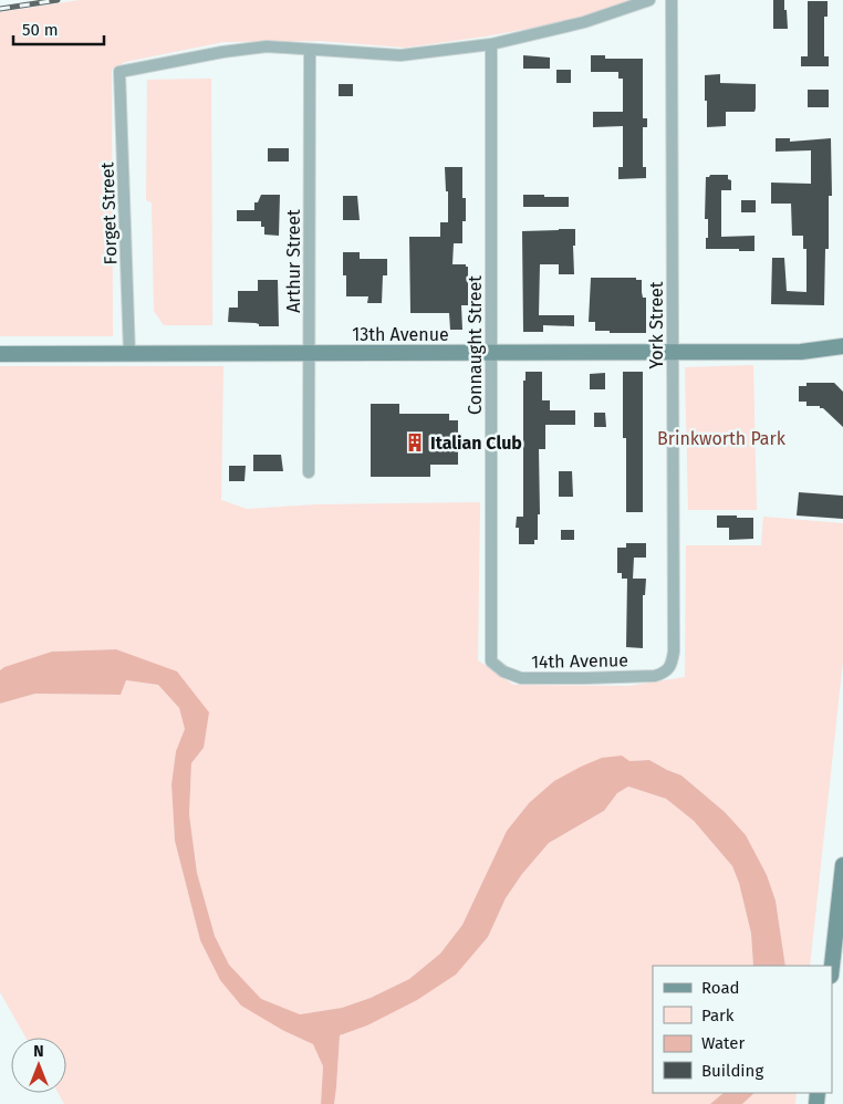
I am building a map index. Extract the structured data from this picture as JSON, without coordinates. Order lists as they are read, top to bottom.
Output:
{
  "streets": {
    "street": [
      "Forget Street",
      "Arthur Street",
      "York Street",
      "13th Avenue",
      "Connaught Street",
      "14th Avenue"
    ]
  },
  "crossings": [
    ["Forget Street", "Arthur Street"],
    ["Forget Street", "13th Avenue"],
    ["Arthur Street", "13th Avenue"],
    ["York Street", "13th Avenue"],
    ["York Street", "14th Avenue"],
    ["13th Avenue", "Connaught Street"],
    ["Connaught Street", "14th Avenue"]
  ],
  "parks": ["Brinkworth Park"],
  "places": {
    "building": ["Italian Club"]
  },
  "legend": [
    "Road",
    "Park",
    "Water",
    "Building"
  ],
  "scale_bar": "50 m",
  "north": "top"
}
